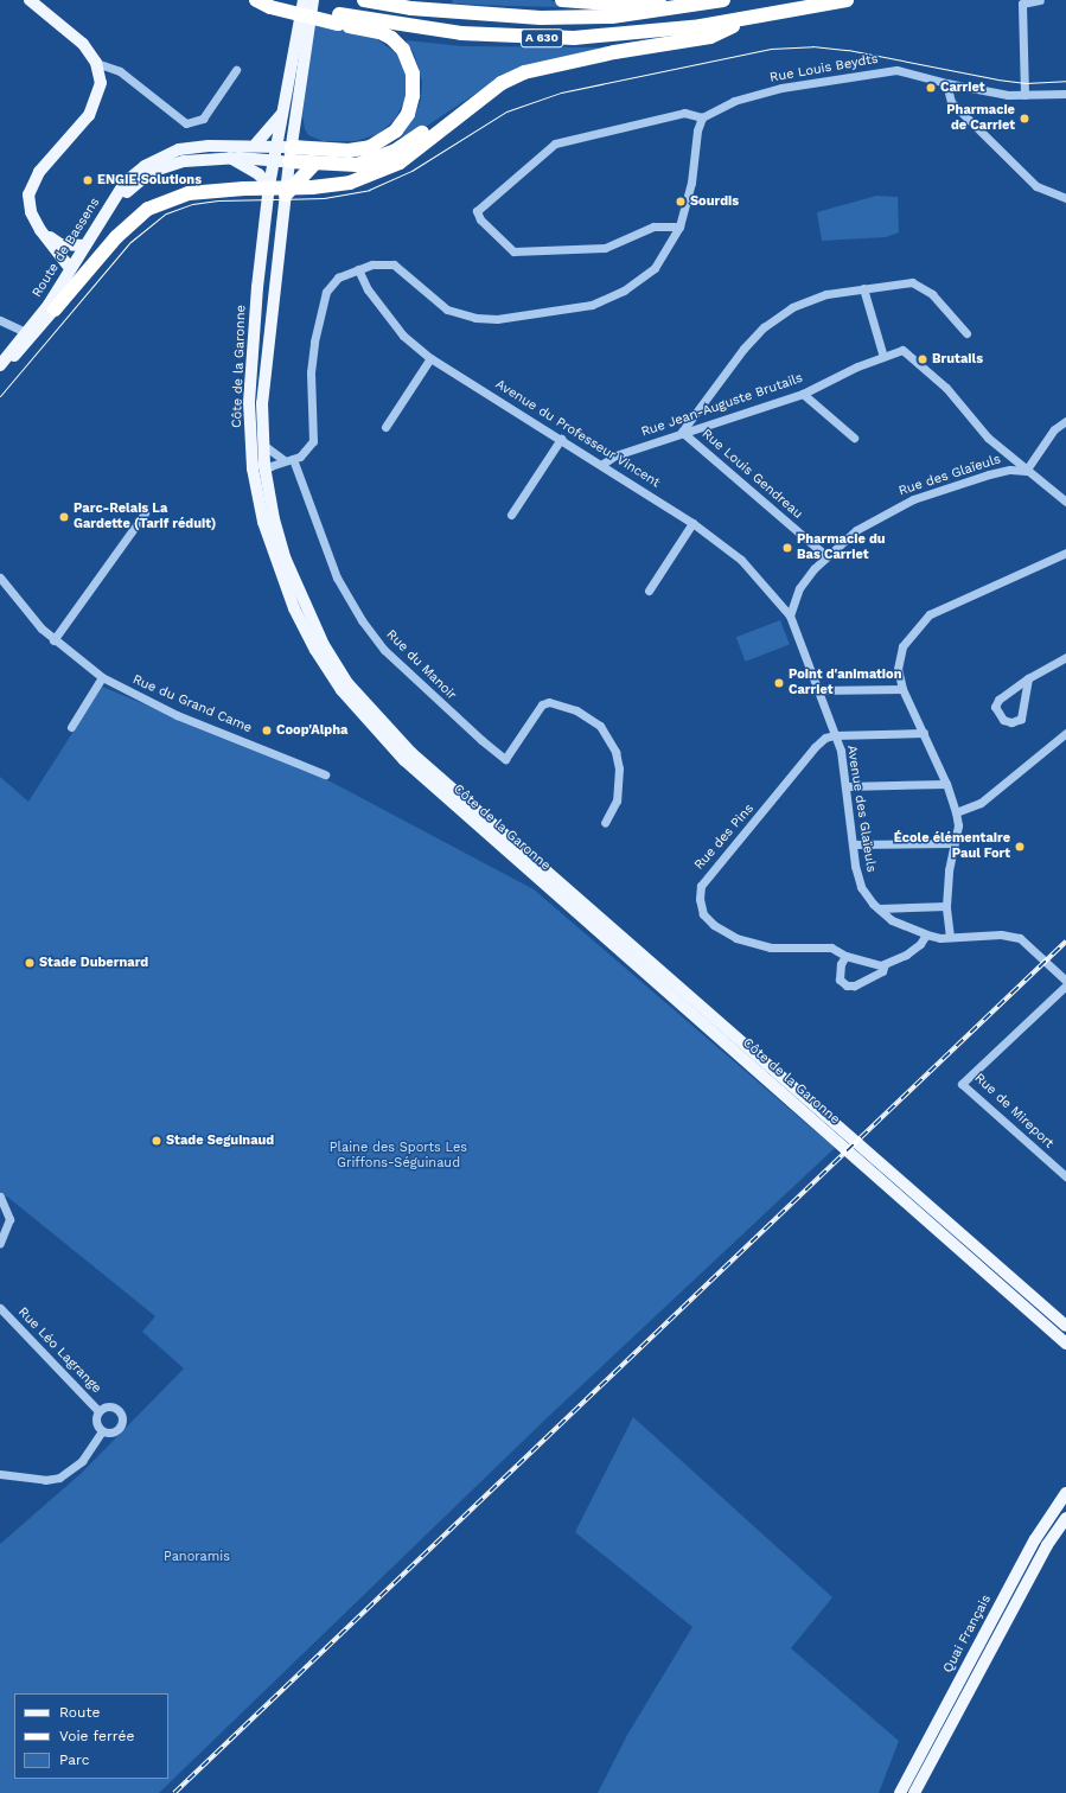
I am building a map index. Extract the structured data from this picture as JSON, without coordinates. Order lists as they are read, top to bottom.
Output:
{
  "streets": {
    "highway": ["A 630"],
    "main road": ["Route de Bassens", "Côte de la Garonne", "Quai Français"],
    "street": [
      "Rue Louis Beydts",
      "Rue Jean-Auguste Brutails",
      "Avenue du Professeur Vincent",
      "Rue Louis Gendreau",
      "Rue des Glaïeuls",
      "Rue du Manoir",
      "Rue du Grand Came",
      "Avenue des Glaïeuls",
      "Rue des Pins",
      "Rue de Mireport",
      "Rue Léo Lagrange"
    ]
  },
  "crossings": [
    ["Rue Jean-Auguste Brutails", "Avenue du Professeur Vincent"],
    ["Rue Jean-Auguste Brutails", "Rue Louis Gendreau"],
    ["Rue Jean-Auguste Brutails", "Rue des Glaïeuls"],
    ["Avenue du Professeur Vincent", "Rue des Glaïeuls"],
    ["Avenue du Professeur Vincent", "Avenue des Glaïeuls"],
    ["Rue Louis Gendreau", "Rue des Glaïeuls"],
    ["Rue des Glaïeuls", "Avenue des Glaïeuls"],
    ["Avenue des Glaïeuls", "Rue des Pins"]
  ],
  "parks": ["Plaine des Sports Les Griffons-Séguinaud", "Panoramis"],
  "places": [
    "Carriet",
    "Pharmacie de Carriet",
    "ENGIE Solutions",
    "Sourdis",
    "Brutails",
    "Parc-Relais La Gardette (Tarif réduit)",
    "Pharmacie du Bas Carriet",
    "Point d'animation Carriet",
    "Coop'Alpha",
    "École élémentaire Paul Fort",
    "Stade Dubernard",
    "Stade Seguinaud"
  ],
  "legend": ["Route", "Voie ferrée", "Parc"]
}
